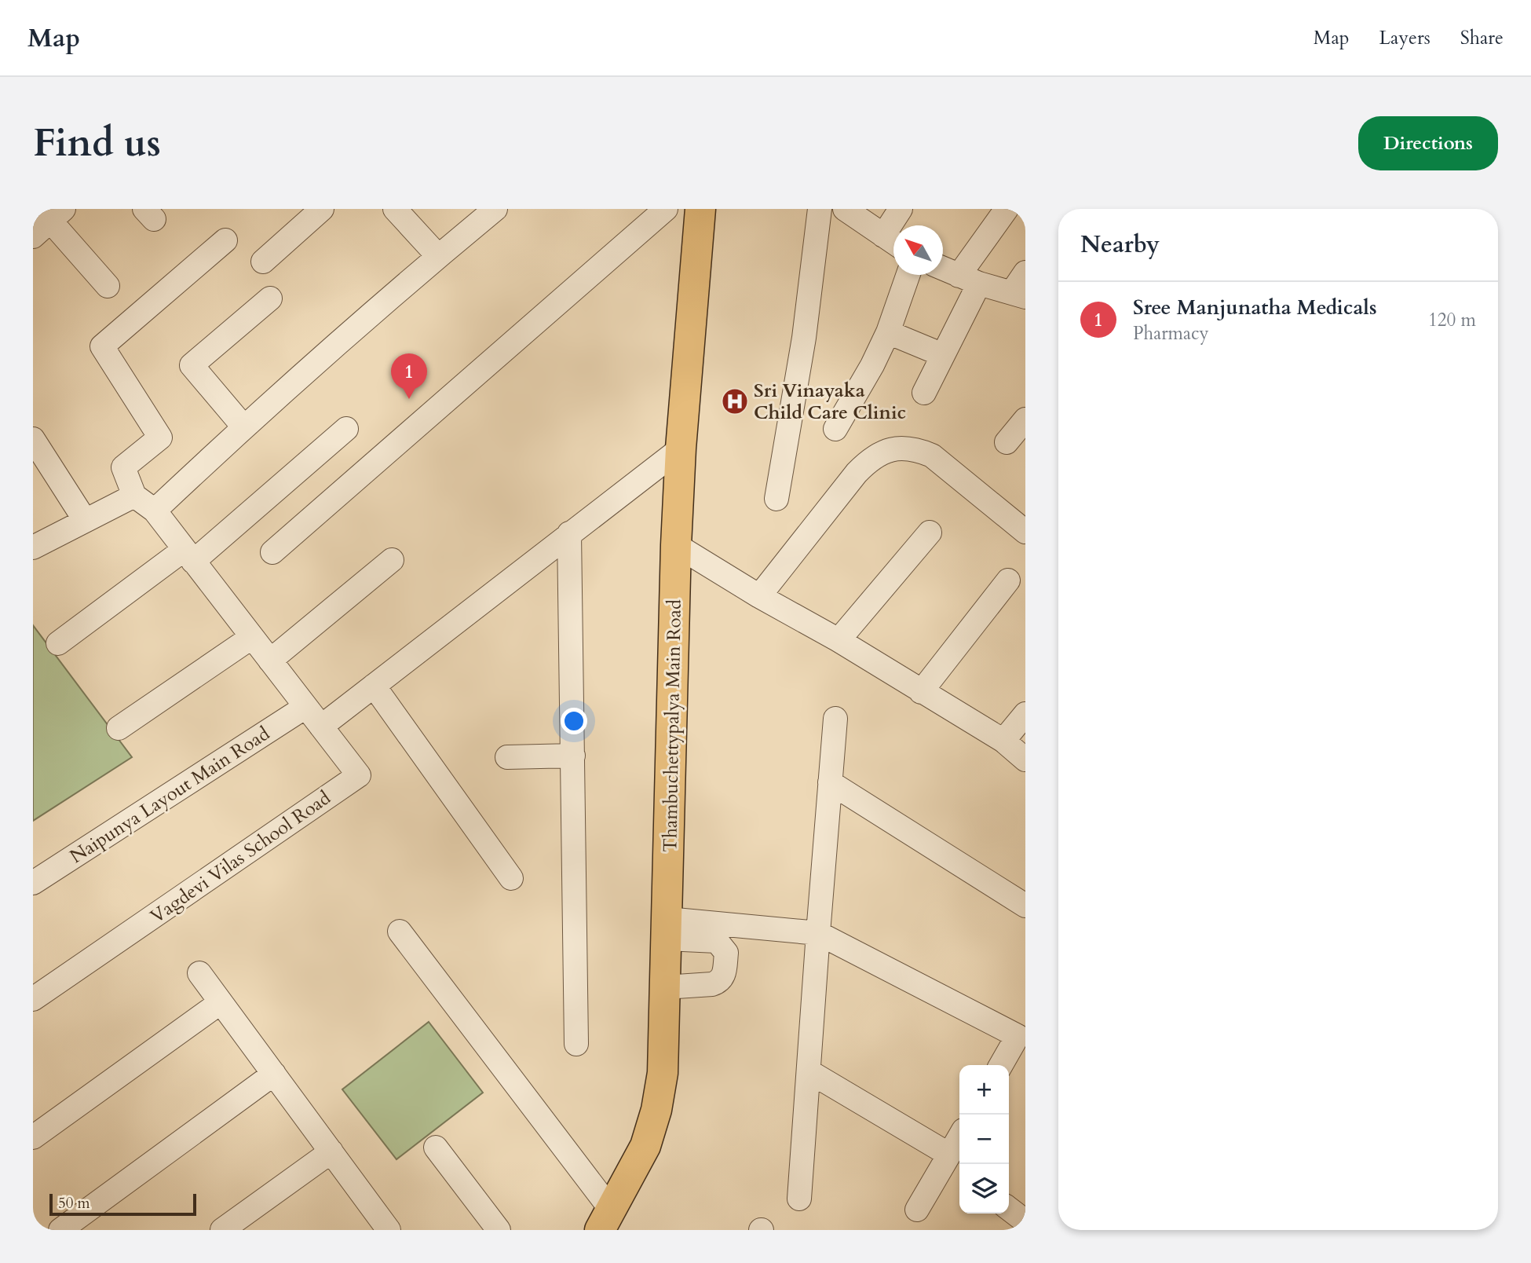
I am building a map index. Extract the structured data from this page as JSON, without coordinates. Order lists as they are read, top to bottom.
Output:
{
  "streets": {
    "main road": ["Thambuchettypalya Main Road"],
    "street": ["Naipunya Layout Main Road", "Vagdevi Vilas School Road"]
  },
  "places": {
    "hospital": ["Sri Vinayaka Child Care Clinic"]
  },
  "scale_bar": "50 m",
  "north": "top left",
  "page": {
    "header": "Map",
    "nav": ["Map", "Layers", "Share"],
    "buttons": "Directions",
    "title": "Find us",
    "heading": "Nearby",
    "list": [
      {
        "mark": "1",
        "name": "Sree Manjunatha Medicals",
        "note": "Pharmacy",
        "value": "120 m"
      }
    ],
    "pins": "1",
    "map_buttons": ["+", "−"],
    "scale": "50 m"
  }
}
